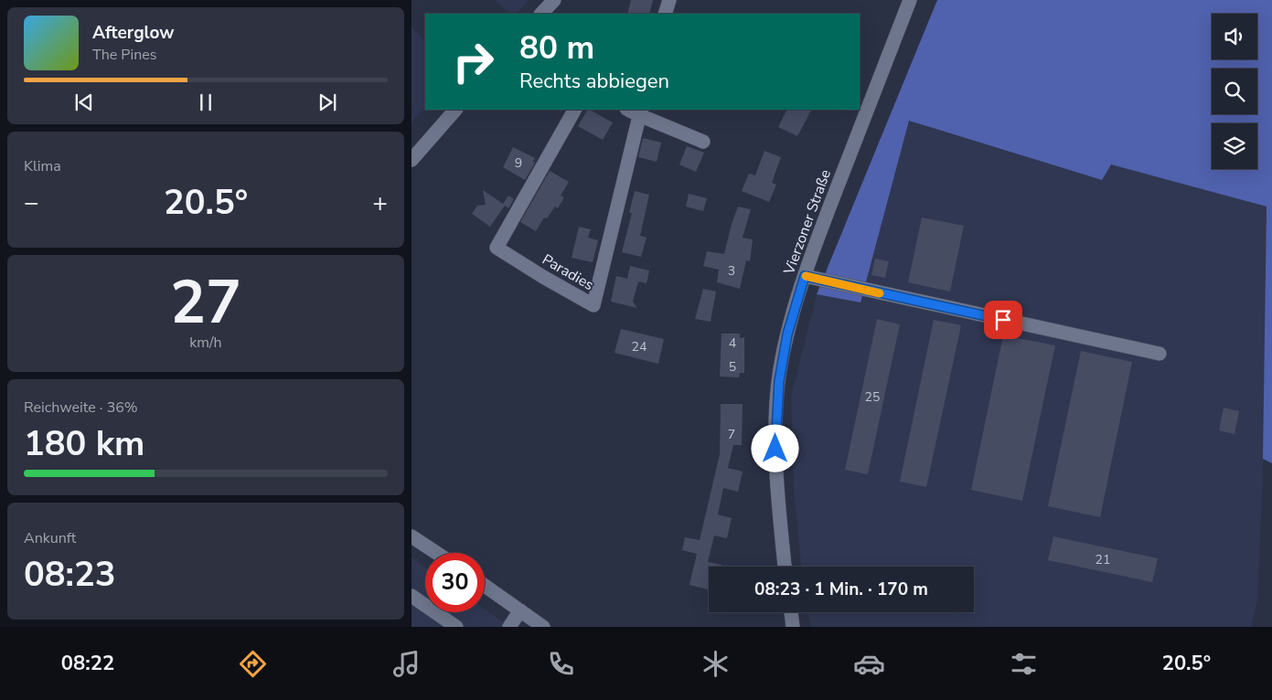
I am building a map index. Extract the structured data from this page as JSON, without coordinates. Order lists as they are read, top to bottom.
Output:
{
  "streets": {
    "street": ["Vierzoner Straße", "Paradies"]
  },
  "house_numbers": [
    "9",
    "3",
    "4",
    "24",
    "5",
    "25",
    "7",
    "21"
  ],
  "page": {
    "turn": ["80 m", "Rechts abbiegen"],
    "song": ["Afterglow", "The Pines"],
    "tile": [
      "Klima",
      ["27", "km/h"],
      ["Reichweite · 36%", "180 km"],
      ["Ankunft", "08:23"]
    ],
    "heat": ["−", "20.5°", "+"],
    "limit": "30",
    "trip": "08:23 · 1 Min. · 170 m",
    "tabs": ["08:22", "20.5°"]
  }
}
